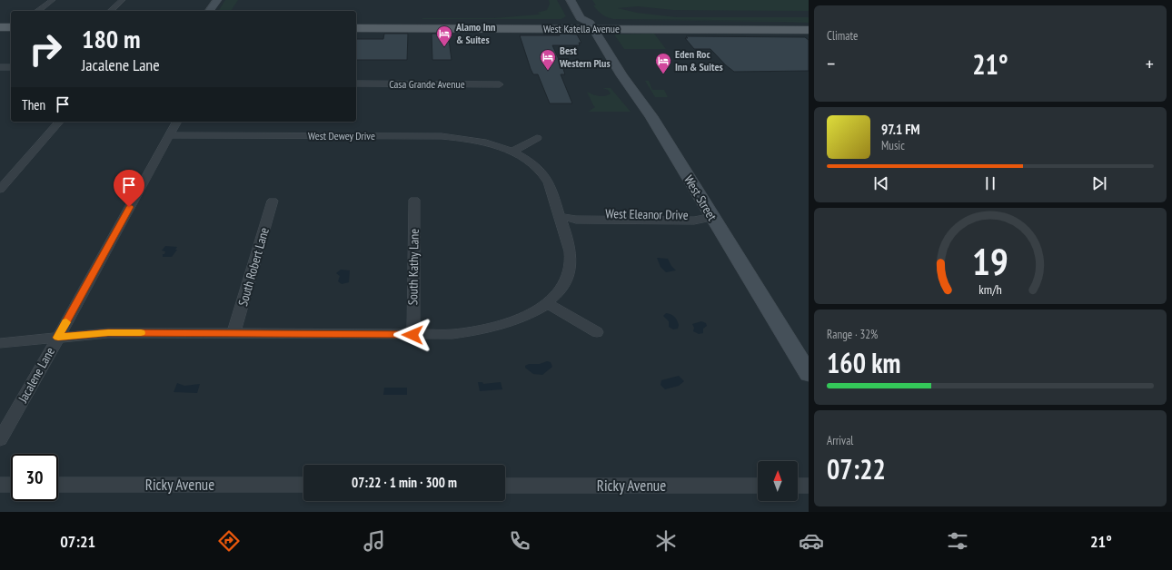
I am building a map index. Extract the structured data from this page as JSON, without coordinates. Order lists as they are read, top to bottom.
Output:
{
  "streets": {
    "main road": ["West Katella Avenue", "West Street"],
    "street": [
      "Casa Grande Avenue",
      "West Dewey Drive",
      "West Eleanor Drive",
      "South Robert Lane",
      "South Kathy Lane",
      "Jacalene Lane",
      "Ricky Avenue"
    ]
  },
  "crossings": [
    ["West Katella Avenue", "West Street"],
    ["West Dewey Drive", "West Eleanor Drive"],
    ["West Dewey Drive", "South Robert Lane"],
    ["West Dewey Drive", "South Kathy Lane"],
    ["West Dewey Drive", "Jacalene Lane"],
    ["West Street", "West Eleanor Drive"]
  ],
  "places": {
    "hotel": ["Alamo Inn & Suites", "Best Western Plus", "Eden Roc Inn & Suites"]
  },
  "north": "top",
  "page": {
    "tile": [
      "Climate",
      ["Range · 32%", "160 km"],
      ["Arrival", "07:22"]
    ],
    "turn": ["180 m", "Jacalene Lane"],
    "heat": ["−", "21°", "+"],
    "then": "Then",
    "song": ["97.1 FM", "Music"],
    "limit": "30",
    "trip": "07:22 · 1 min · 300 m",
    "tabs": ["07:21", "21°"],
    "gauge": ["19", "km/h"]
  }
}
